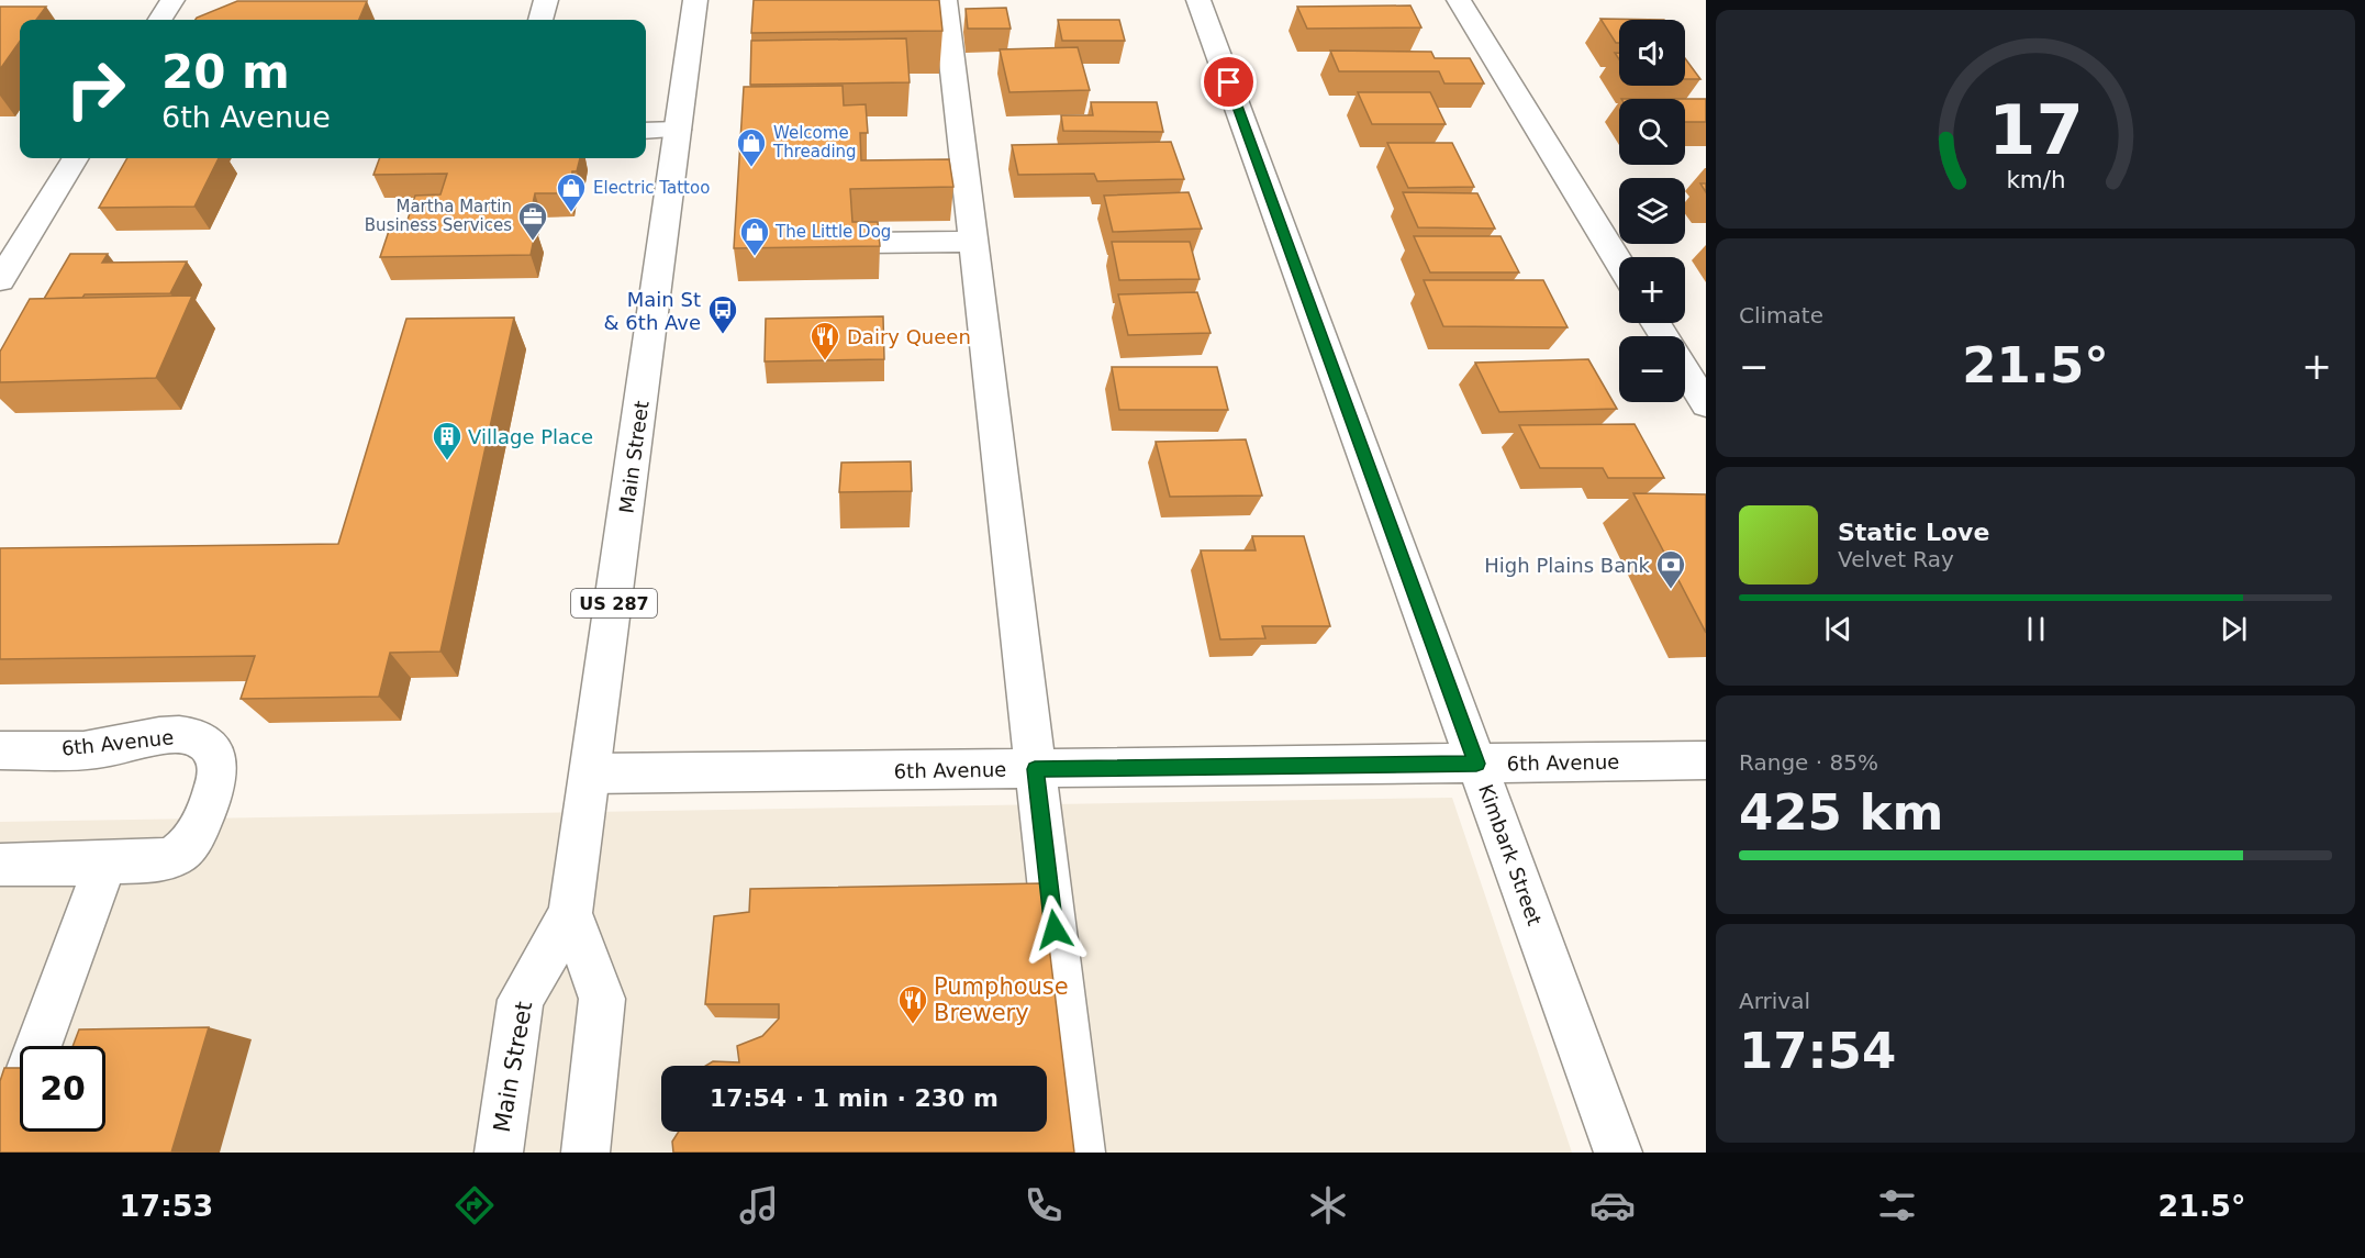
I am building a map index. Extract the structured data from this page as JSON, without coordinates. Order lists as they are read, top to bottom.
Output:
{
  "streets": {
    "main road": [
      "Main Street",
      "US 287",
      "6th Avenue",
      "Kimbark Street"
    ]
  },
  "crossings": [
    ["Main Street", "6th Avenue"],
    ["6th Avenue", "Kimbark Street"]
  ],
  "places": {
    "shop": ["Welcome Threading", "Electric Tattoo", "The Little Dog"],
    "office": ["Martha Martin Business Services"],
    "bus stop": ["Main St & 6th Ave"],
    "restaurant": ["Dairy Queen", "Pumphouse Brewery"],
    "building": ["Village Place"],
    "bank": ["High Plains Bank"]
  },
  "page": {
    "map_buttons": ["+", "−"],
    "turn": ["20 m", "6th Avenue"],
    "tile": [
      "Climate",
      ["Range · 85%", "425 km"],
      ["Arrival", "17:54"]
    ],
    "heat": ["−", "21.5°", "+"],
    "song": ["Static Love", "Velvet Ray"],
    "limit": "20",
    "trip": "17:54 · 1 min · 230 m",
    "tabs": ["17:53", "21.5°"],
    "gauge": ["17", "km/h"]
  }
}
